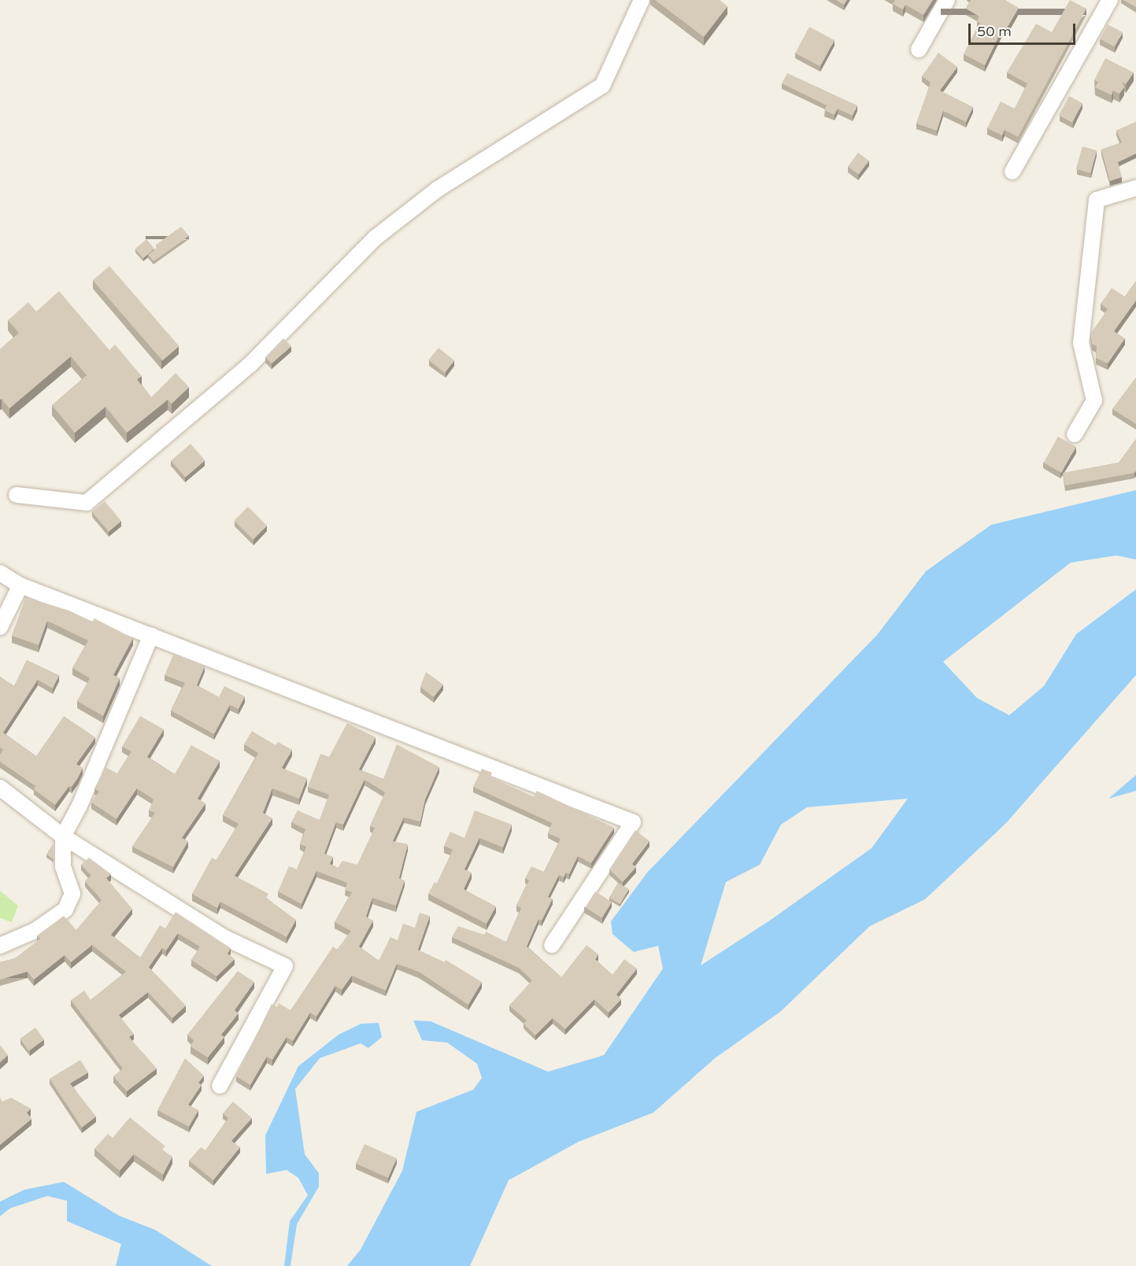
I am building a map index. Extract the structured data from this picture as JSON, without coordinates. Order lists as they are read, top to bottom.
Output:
{
  "scale_bar": "50 m"
}
